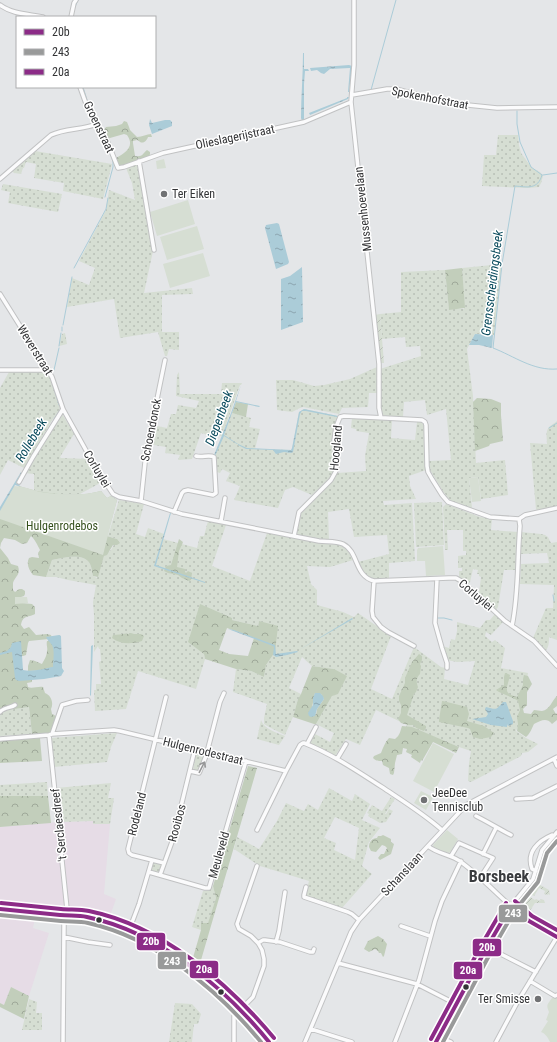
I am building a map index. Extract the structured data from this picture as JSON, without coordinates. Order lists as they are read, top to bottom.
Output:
{
  "streets": {
    "street": [
      "Spokenhofstraat",
      "Groenstraat",
      "Olieslagerijstraat",
      "Mussenhoevelaan",
      "Weverstraat",
      "Schoendonck",
      "Hoogland",
      "Corluylei",
      "Hulgenrodestraat",
      "Rodeland",
      "Rooibos",
      "'t Serclaesdreef",
      "Meuleveld",
      "Schanslaan"
    ]
  },
  "crossings": [
    ["Spokenhofstraat", "Mussenhoevelaan"],
    ["Groenstraat", "Olieslagerijstraat"],
    ["Olieslagerijstraat", "Mussenhoevelaan"],
    ["Mussenhoevelaan", "Hoogland"],
    ["Weverstraat", "Corluylei"],
    ["Schoendonck", "Corluylei"],
    ["Hoogland", "Corluylei"],
    ["Hulgenrodestraat", "Rodeland"],
    ["Hulgenrodestraat", "Rooibos"],
    ["Hulgenrodestraat", "'t Serclaesdreef"],
    ["Hulgenrodestraat", "Meuleveld"],
    ["Rodeland", "Rooibos"],
    ["Rooibos", "Meuleveld"]
  ],
  "districts": ["Borsbeek"],
  "water": ["Grensscheidingsbeek", "Diepenbeek", "Rollebeek"],
  "parks": ["Hulgenrodebos"],
  "places": ["Ter Eiken", "JeeDee Tennisclub", "Ter Smisse"],
  "lines": ["transit line 243", "transit line 20a", "transit line 20b"],
  "legend": ["20b", "243", "20a"]
}
